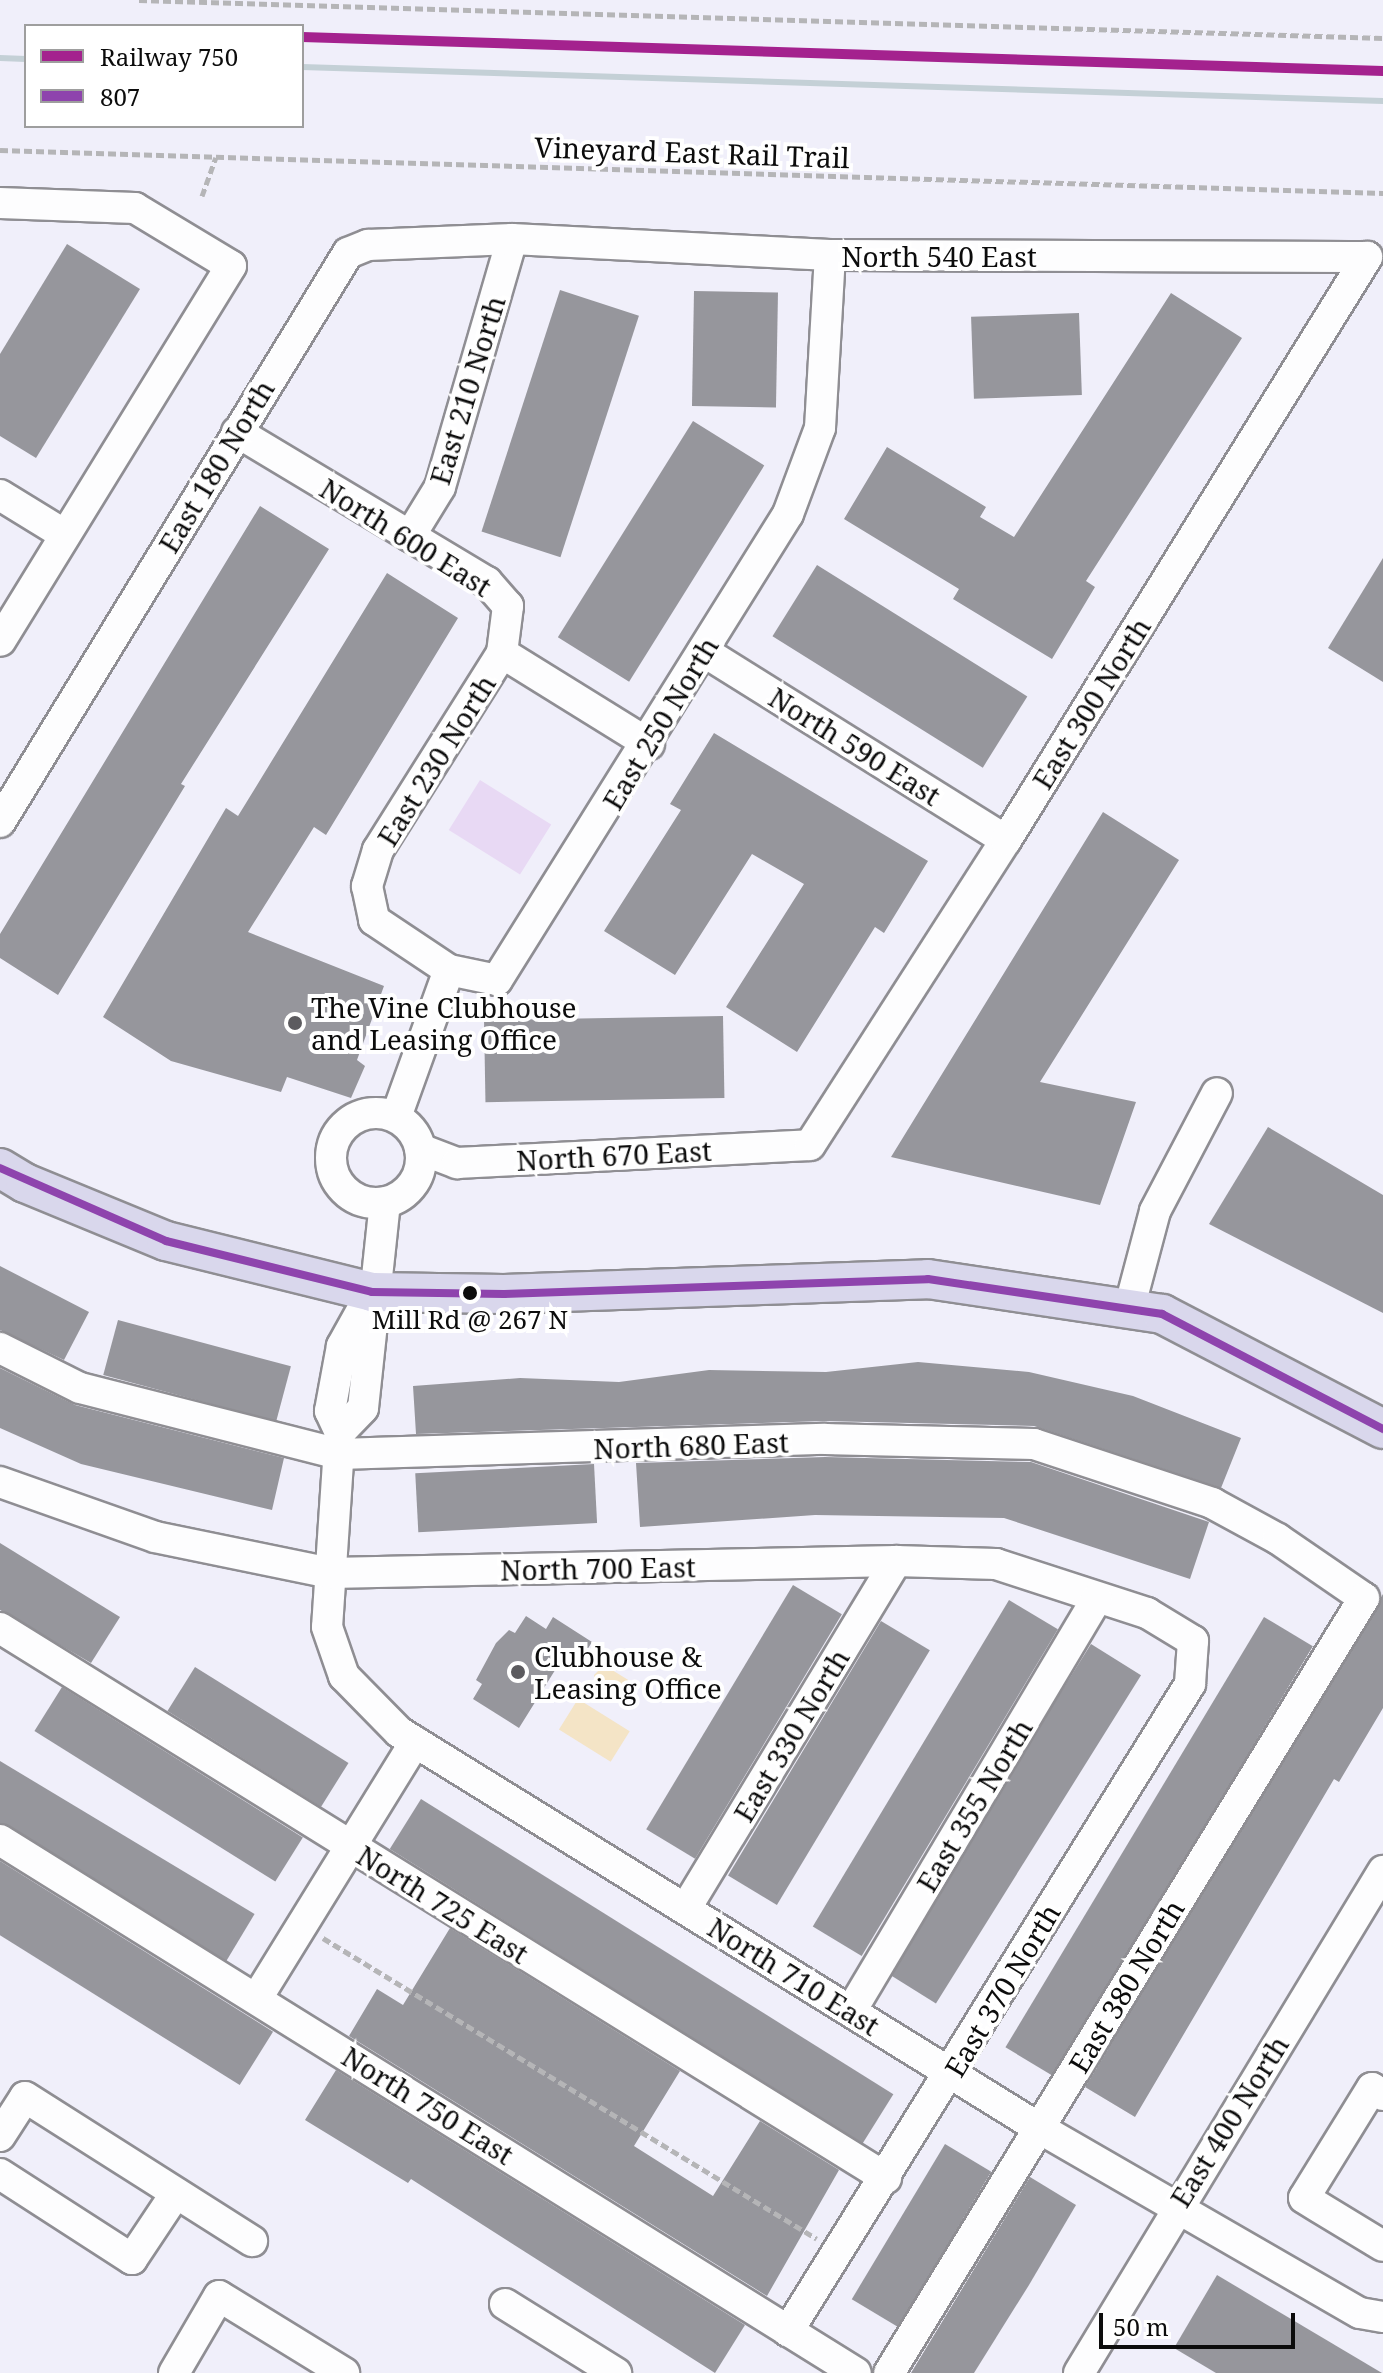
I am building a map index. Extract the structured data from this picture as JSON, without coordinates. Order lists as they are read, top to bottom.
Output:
{
  "streets": {
    "street": [
      "North 540 East",
      "East 210 North",
      "East 180 North",
      "North 600 East",
      "East 300 North",
      "East 250 North",
      "North 590 East",
      "East 230 North",
      "North 670 East",
      "North 680 East",
      "North 700 East",
      "East 330 North",
      "East 355 North",
      "North 725 East",
      "North 710 East",
      "East 380 North",
      "East 370 North",
      "North 750 East",
      "East 400 North"
    ],
    "path": ["Vineyard East Rail Trail"]
  },
  "crossings": [
    ["North 540 East", "East 210 North"],
    ["North 540 East", "East 180 North"],
    ["North 540 East", "East 300 North"],
    ["North 540 East", "East 250 North"],
    ["East 210 North", "East 180 North"],
    ["East 210 North", "North 600 East"],
    ["East 180 North", "North 600 East"],
    ["North 600 East", "East 230 North"],
    ["East 300 North", "North 590 East"],
    ["East 300 North", "North 670 East"],
    ["East 250 North", "North 590 East"],
    ["East 250 North", "East 230 North"],
    ["North 680 East", "North 710 East"],
    ["North 680 East", "East 380 North"],
    ["North 700 East", "East 330 North"],
    ["North 700 East", "East 355 North"],
    ["North 700 East", "North 710 East"],
    ["North 700 East", "East 370 North"],
    ["East 330 North", "North 710 East"],
    ["East 355 North", "North 710 East"],
    ["North 725 East", "East 370 North"],
    ["North 710 East", "East 380 North"],
    ["North 710 East", "East 370 North"],
    ["North 710 East", "East 400 North"],
    ["East 370 North", "North 750 East"]
  ],
  "places": ["The Vine Clubhouse and Leasing Office", "Mill Rd @ 267 N", "Clubhouse & Leasing Office"],
  "lines": ["rail line 750", "transit line 807"],
  "legend": ["Railway 750", "807"],
  "scale_bar": "50 m"
}
